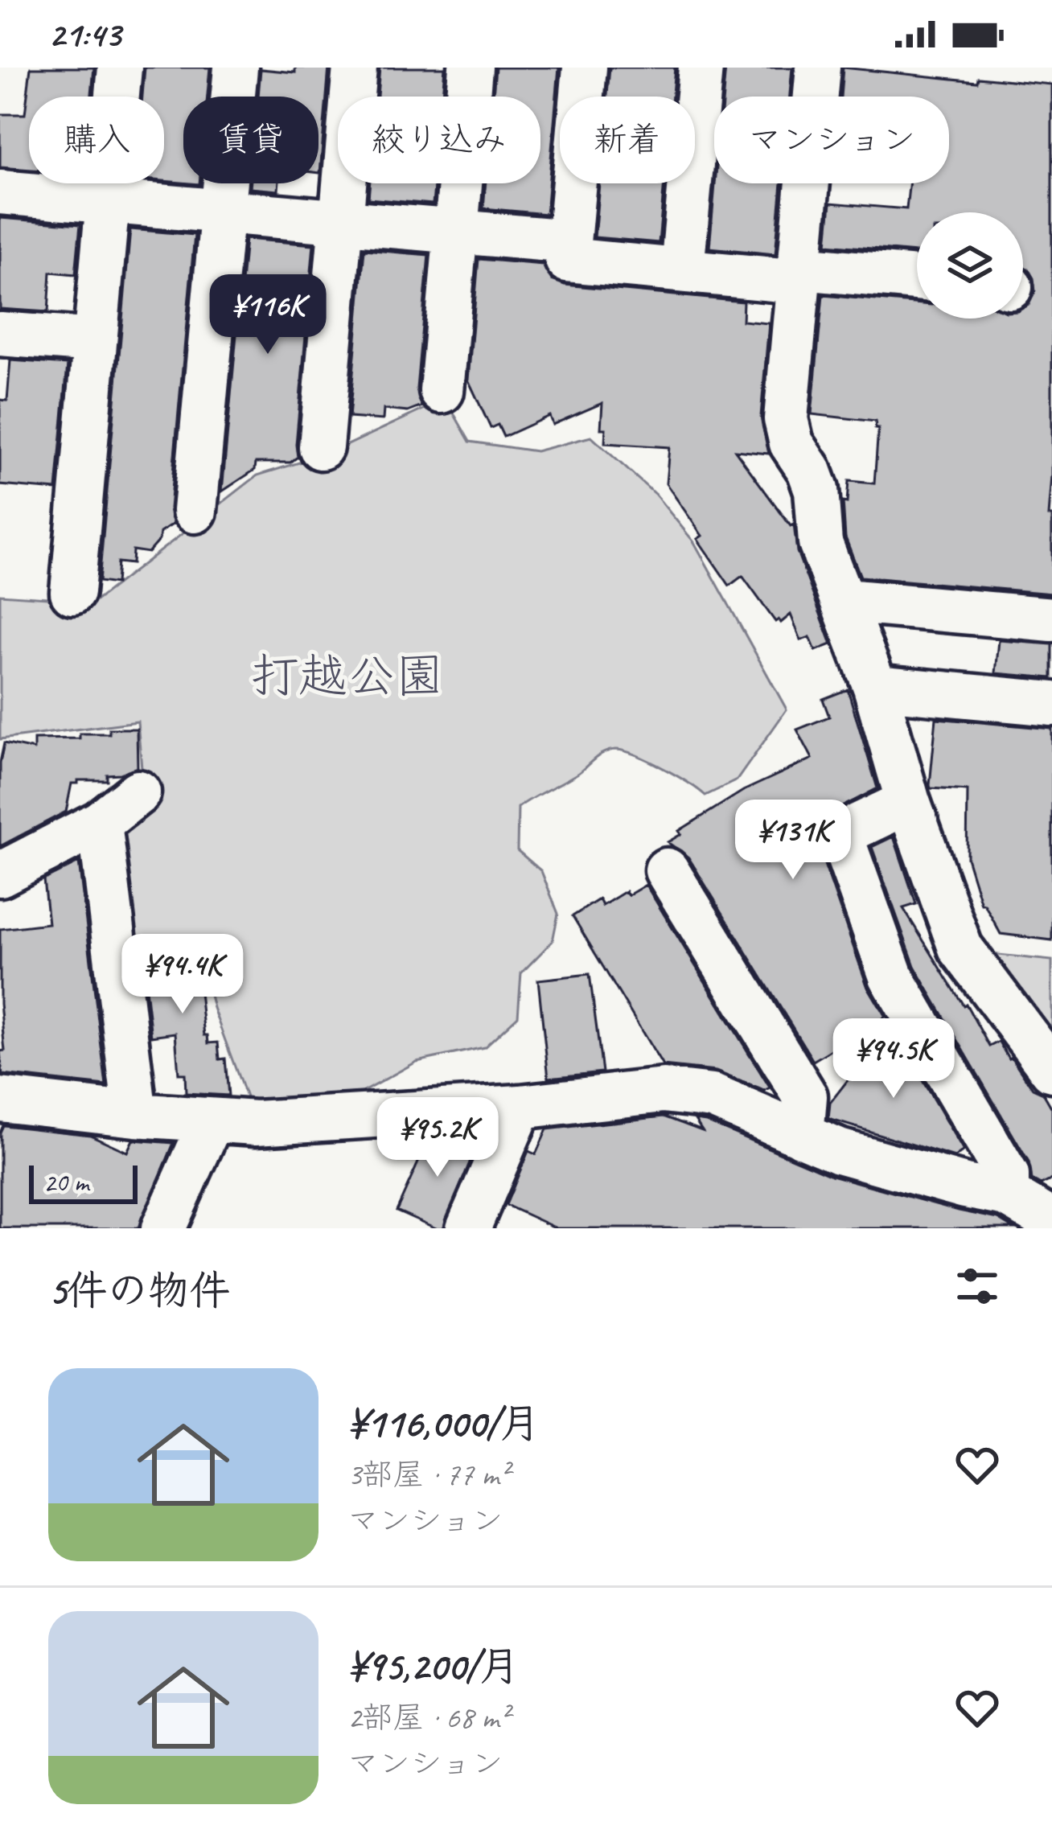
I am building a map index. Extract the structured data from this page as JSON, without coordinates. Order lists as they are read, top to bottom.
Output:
{
  "parks": ["打越公園"],
  "scale_bar": "20 m",
  "page": {
    "status": "21:43",
    "chip": [
      "購入",
      "賃貸",
      "絞り込み",
      "新着",
      "マンション"
    ],
    "price": [
      "¥116K",
      "¥131K",
      "¥94.4K",
      "¥94.5K",
      "¥95.2K"
    ],
    "scale": "20 m",
    "heading": "5件の物件",
    "list": [
      {
        "name": "¥116,000/月",
        "note": "3部屋 · 77 m² · マンション"
      },
      {
        "name": "¥95,200/月",
        "note": "2部屋 · 68 m² · マンション"
      }
    ]
  }
}
